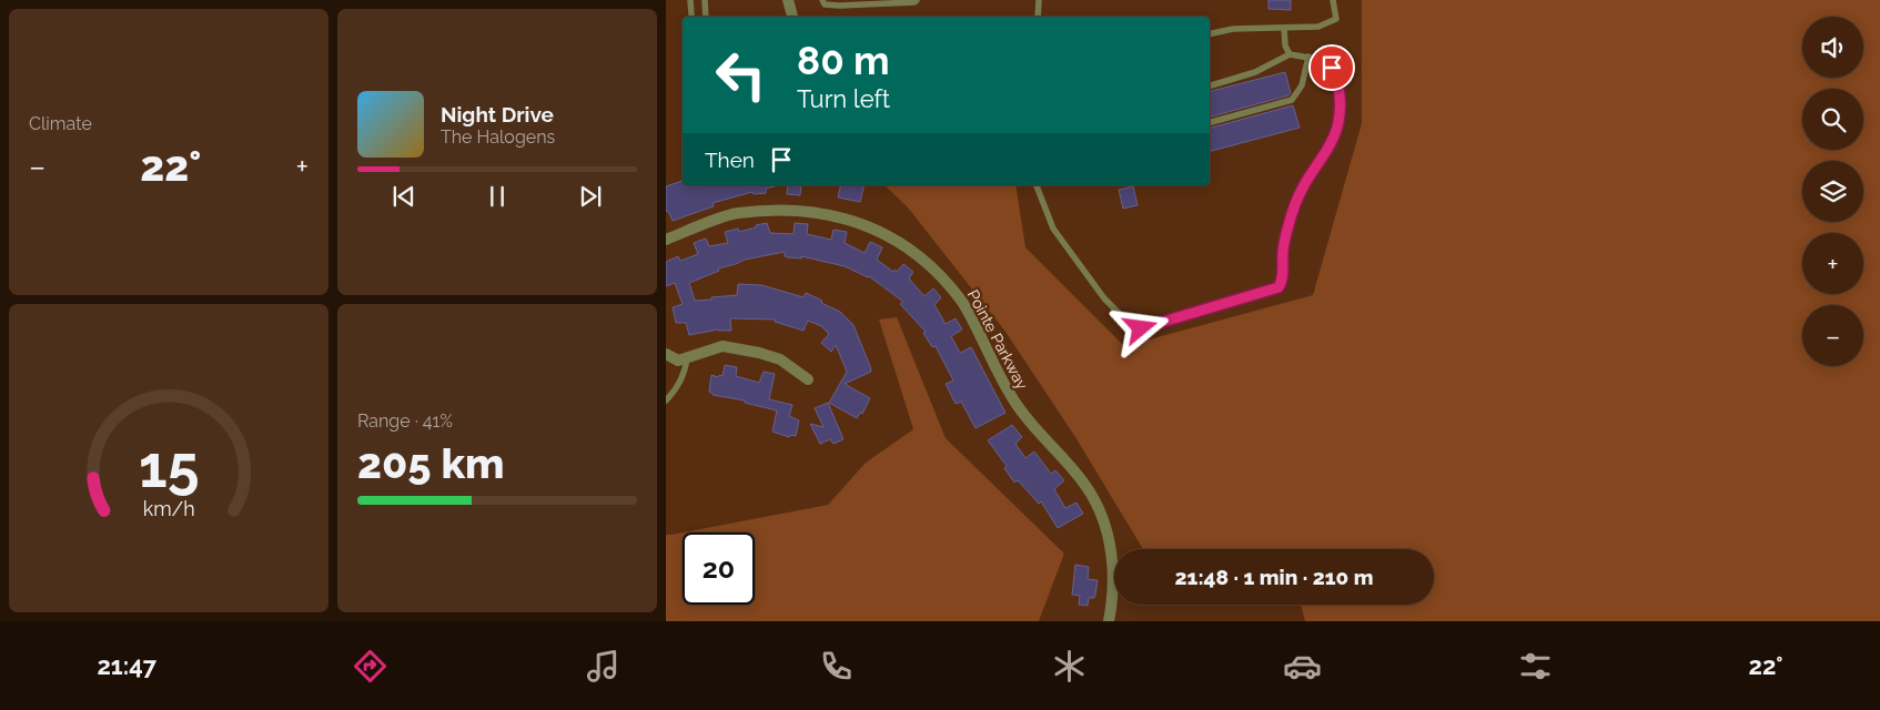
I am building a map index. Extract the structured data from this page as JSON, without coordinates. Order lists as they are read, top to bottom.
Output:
{
  "streets": {
    "street": ["Pointe Parkway"]
  },
  "page": {
    "tile": [
      "Climate",
      ["Range · 41%", "205 km"]
    ],
    "map_buttons": ["+", "−"],
    "turn": ["80 m", "Turn left"],
    "song": ["Night Drive", "The Halogens"],
    "then": "Then",
    "heat": ["−", "22°", "+"],
    "limit": "20",
    "trip": "21:48 · 1 min · 210 m",
    "tabs": ["21:47", "22°"],
    "gauge": ["15", "km/h"]
  }
}
